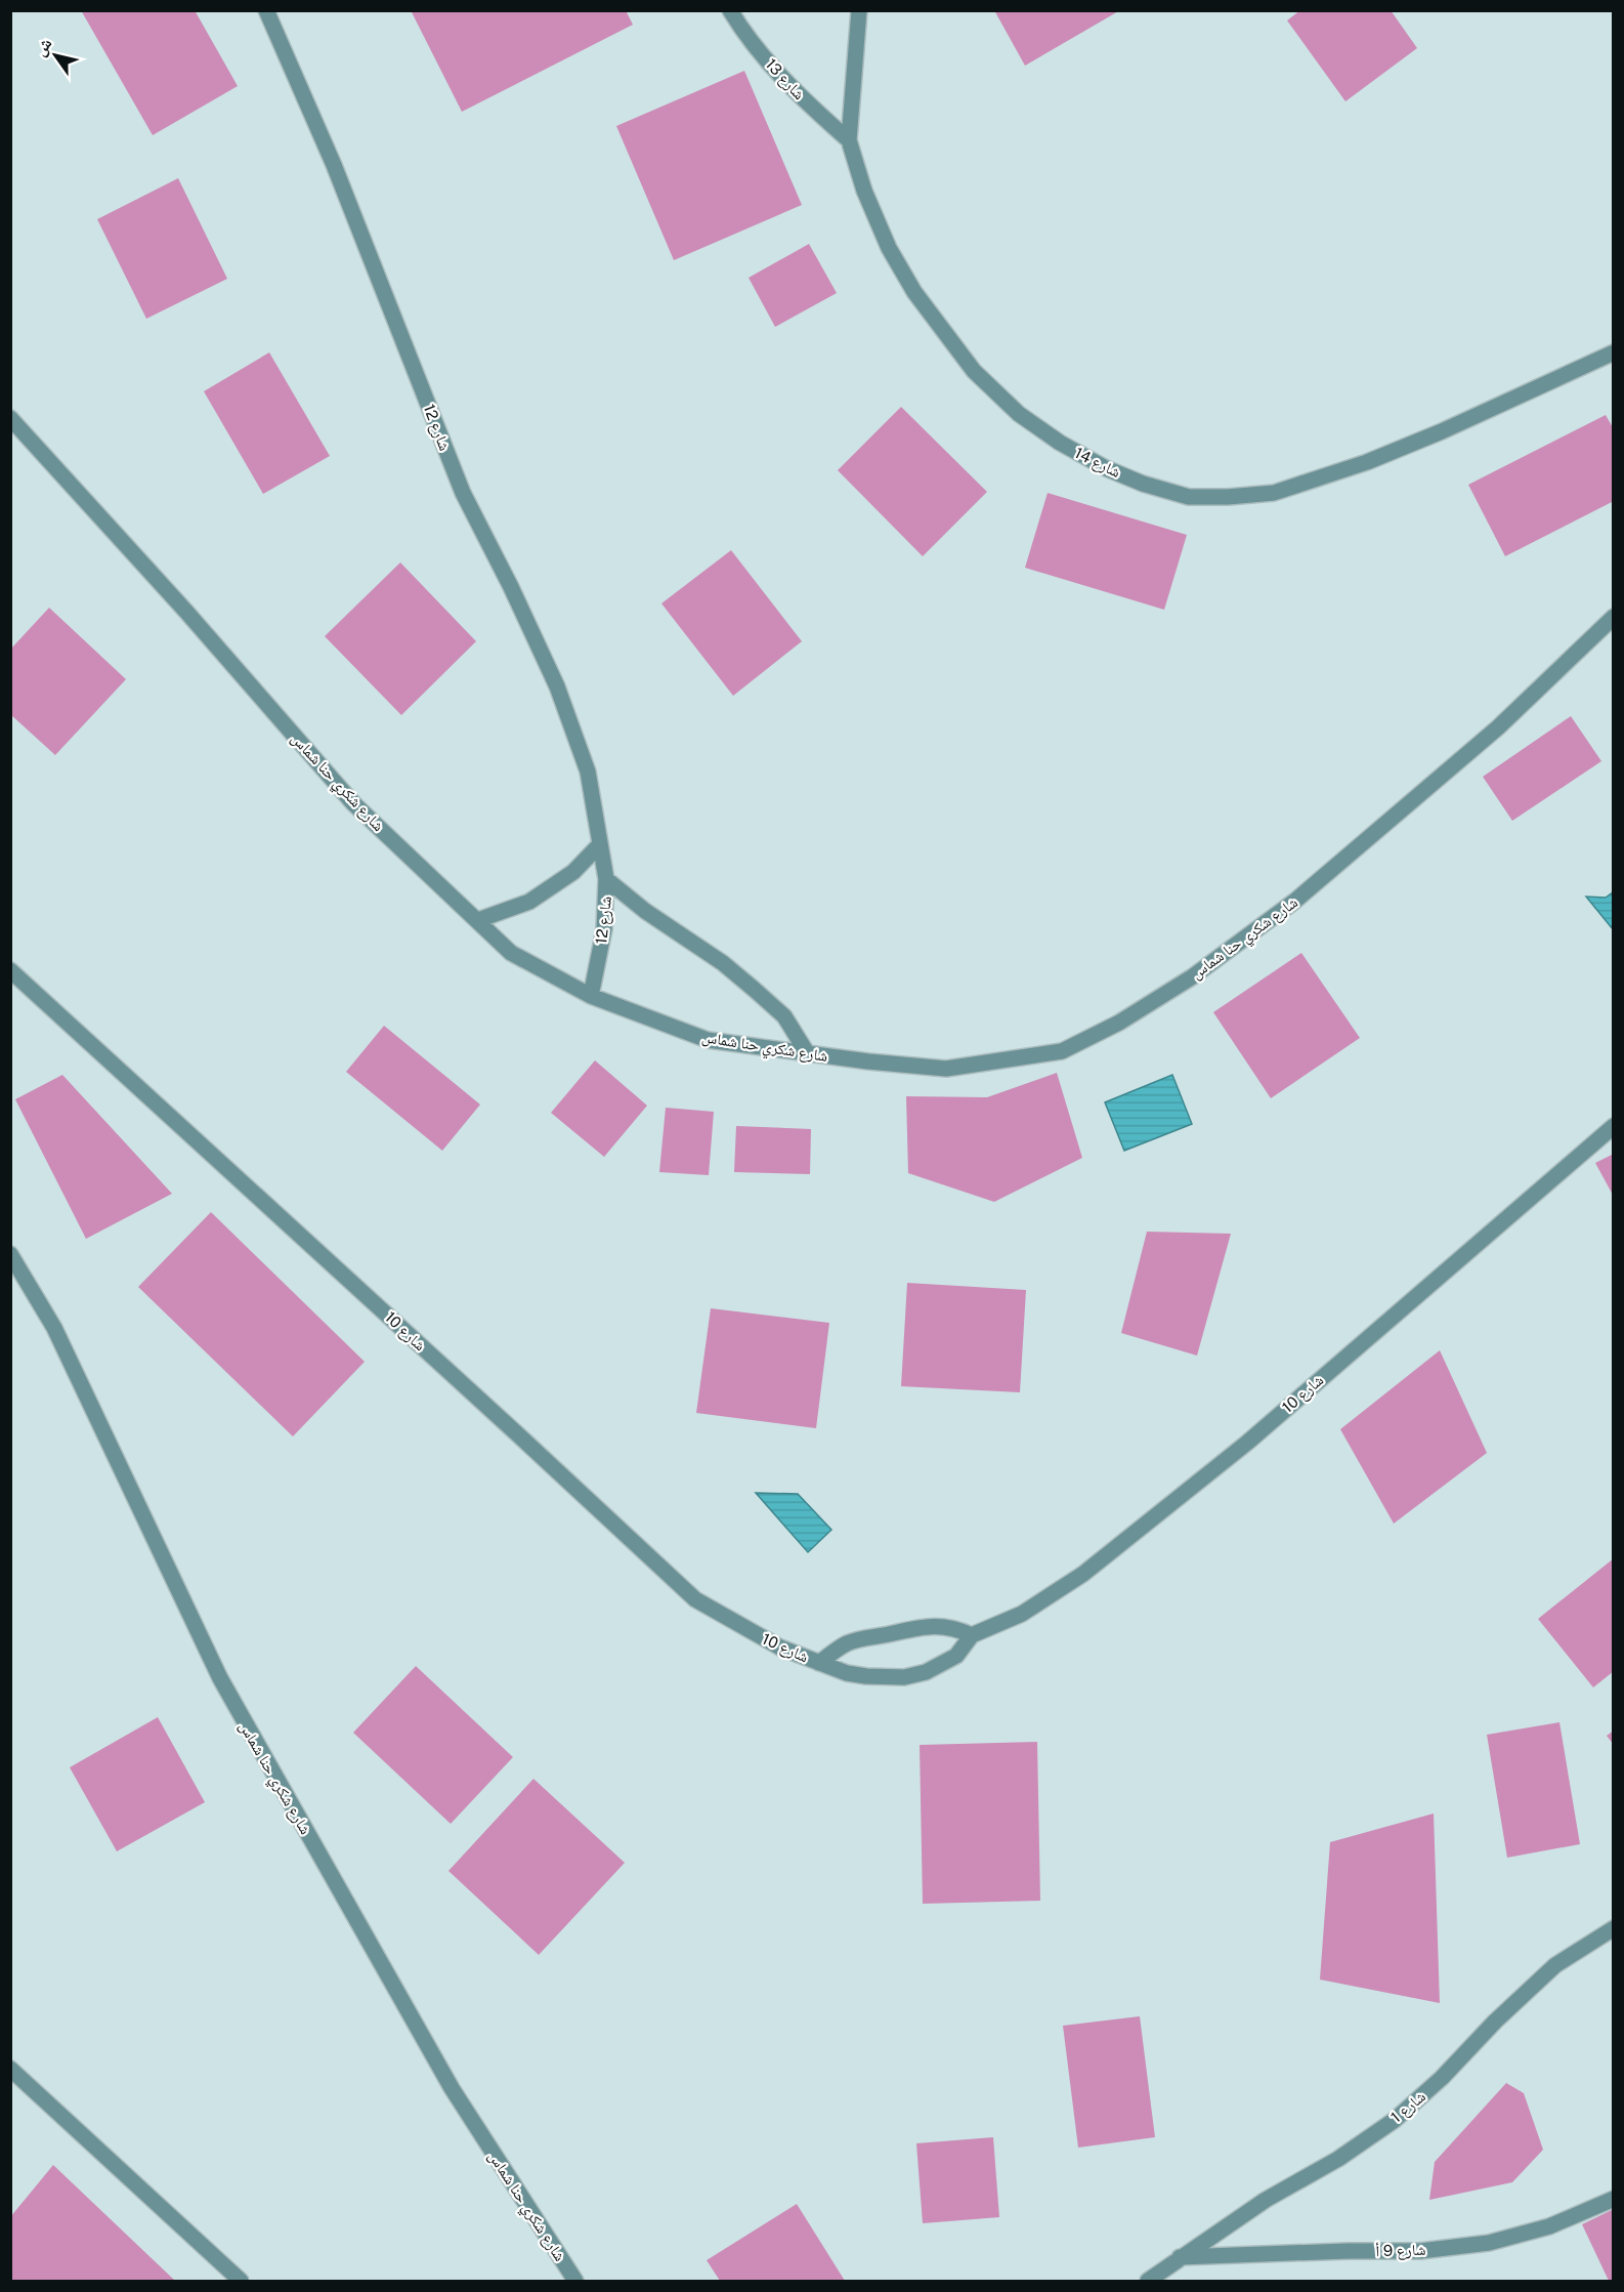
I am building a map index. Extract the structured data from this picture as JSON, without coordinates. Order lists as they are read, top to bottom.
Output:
{
  "streets": {
    "street": [
      "شارع 13",
      "شارع 12",
      "شارع 14",
      "شارع شكري حنا شماس",
      "شارع 10",
      "شارع 1",
      "شارع 9 أ"
    ]
  },
  "crossings": [
    ["شارع 13", "شارع 14"],
    ["شارع 12", "شارع شكري حنا شماس"],
    ["شارع 1", "شارع 9 أ"]
  ],
  "north": "top left"
}
